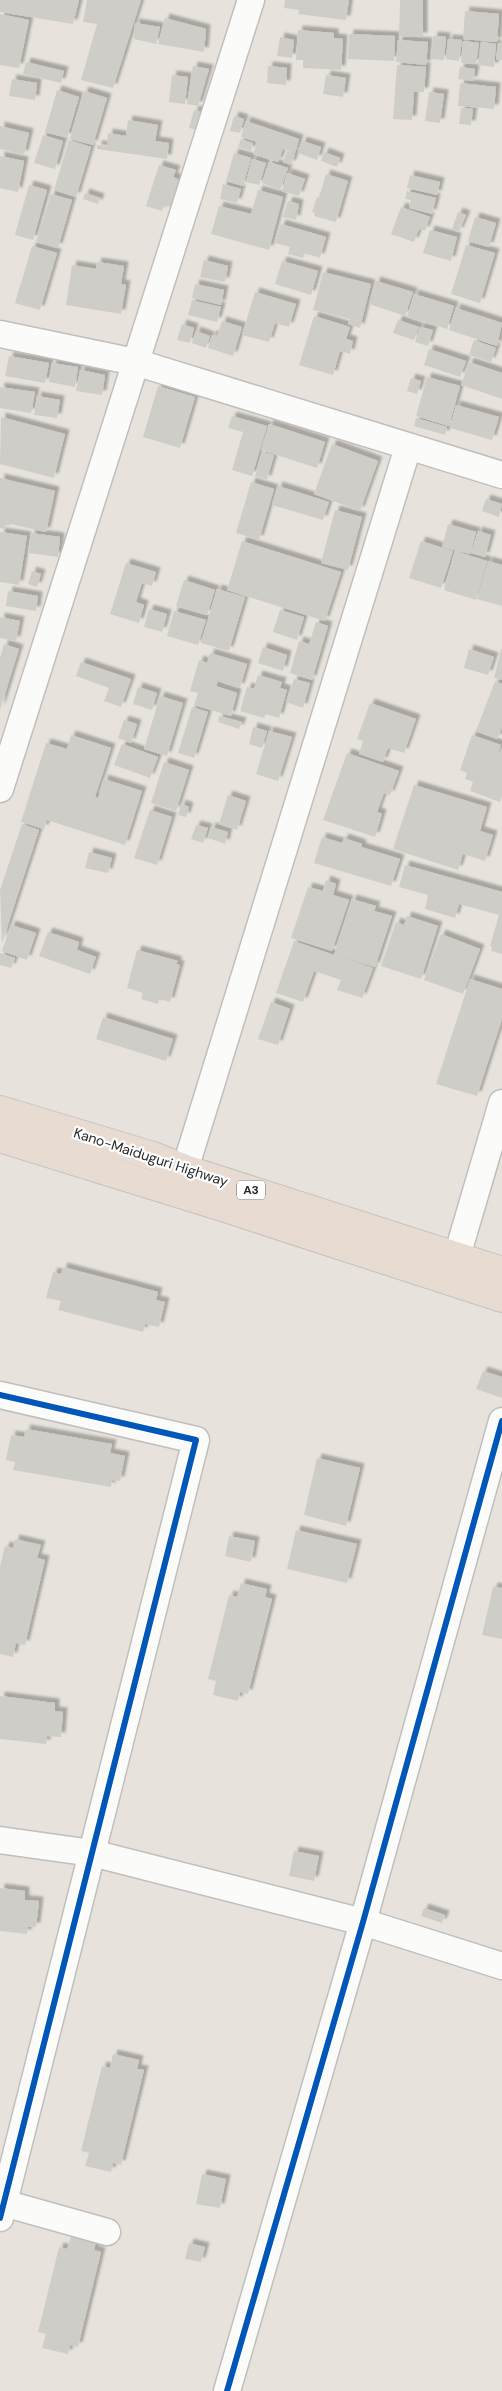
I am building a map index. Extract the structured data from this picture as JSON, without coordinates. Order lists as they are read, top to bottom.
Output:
{
  "streets": {
    "highway": ["Kano-Maiduguri Highway", "A3"]
  }
}
